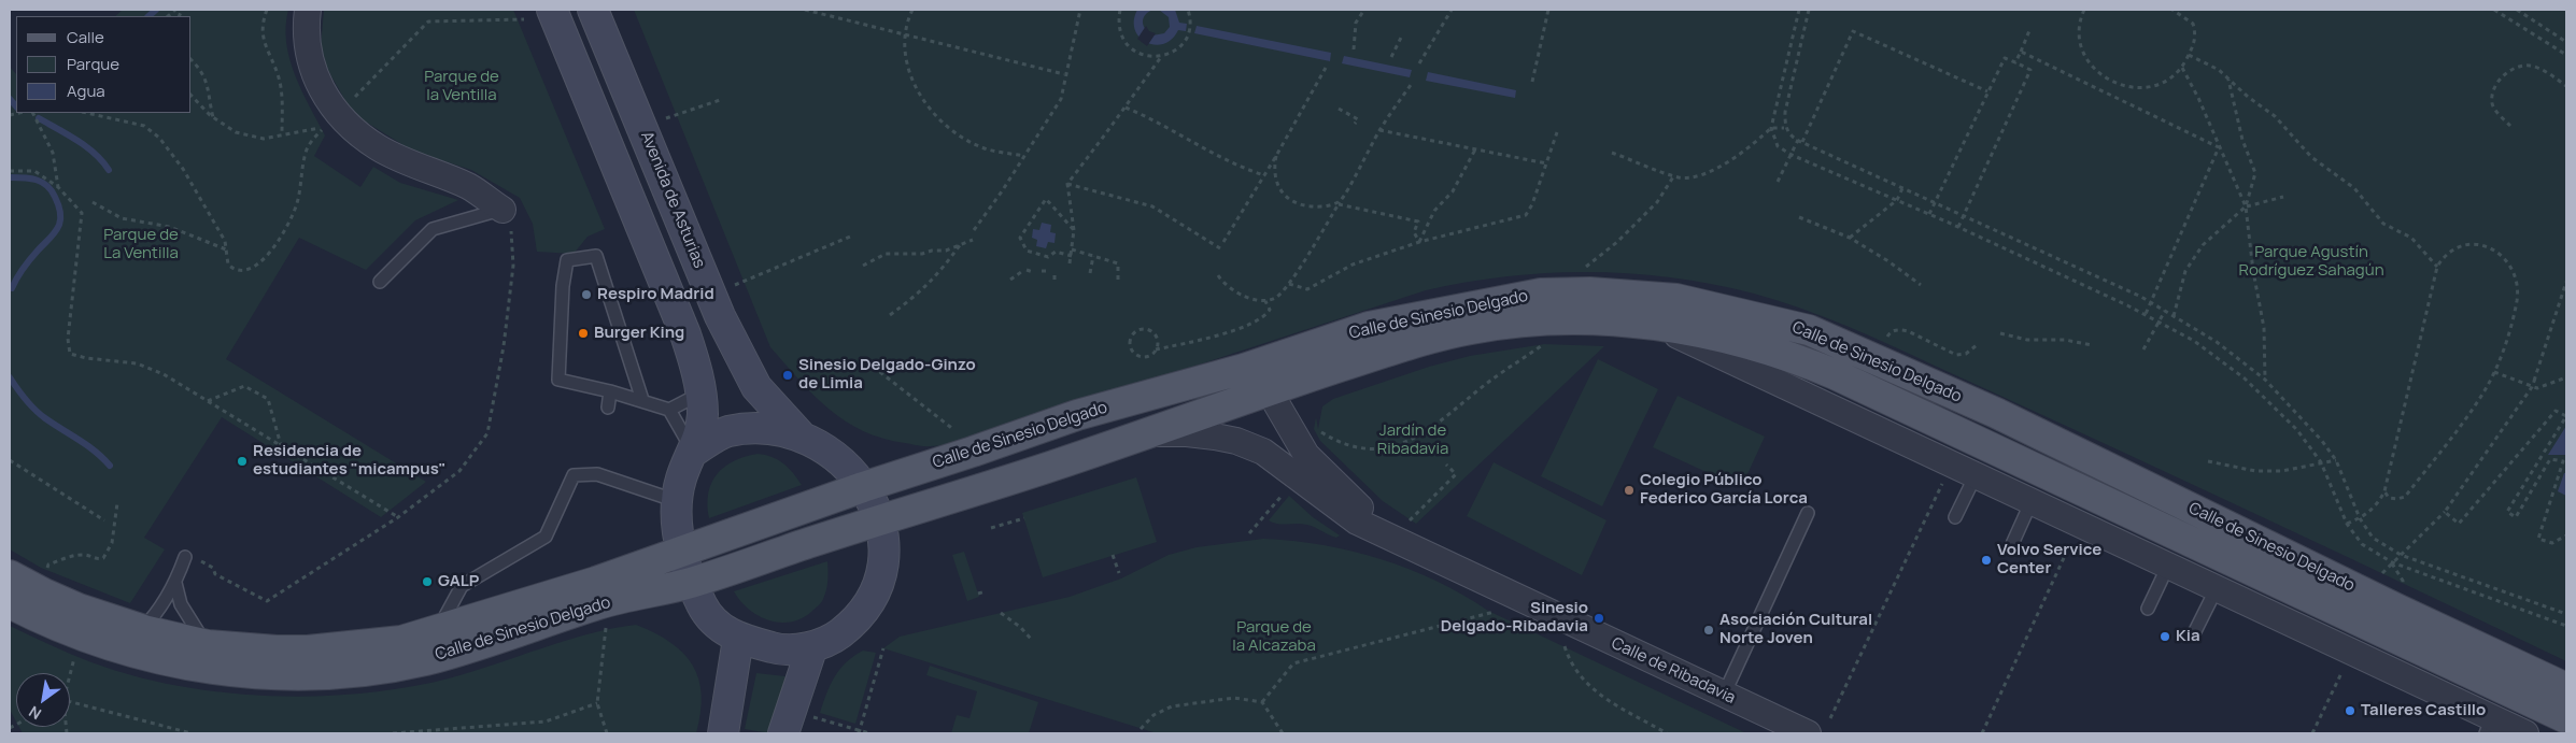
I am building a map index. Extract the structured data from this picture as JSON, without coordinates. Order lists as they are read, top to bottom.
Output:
{
  "streets": {
    "main road": ["Avenida de Asturias", "Calle de Sinesio Delgado"],
    "street": ["Calle de Ribadavia"]
  },
  "crossings": [
    ["Calle de Sinesio Delgado", "Calle de Ribadavia"]
  ],
  "parks": [
    "Parque de la Ventilla",
    "Parque de La Ventilla",
    "Parque Agustín Rodríguez Sahagún",
    "Jardín de Ribadavia",
    "Parque de la Alcazaba"
  ],
  "places": [
    "Respiro Madrid",
    "Burger King",
    "Sinesio Delgado-Ginzo de Limia",
    "Residencia de estudiantes \"micampus\"",
    "Colegio Público Federico García Lorca",
    "Volvo Service Center",
    "GALP",
    "Sinesio Delgado-Ribadavia",
    "Asociación Cultural Norte Joven",
    "Kia",
    "Talleres Castillo"
  ],
  "legend": ["Calle", "Parque", "Agua"],
  "north": "bottom left"
}
